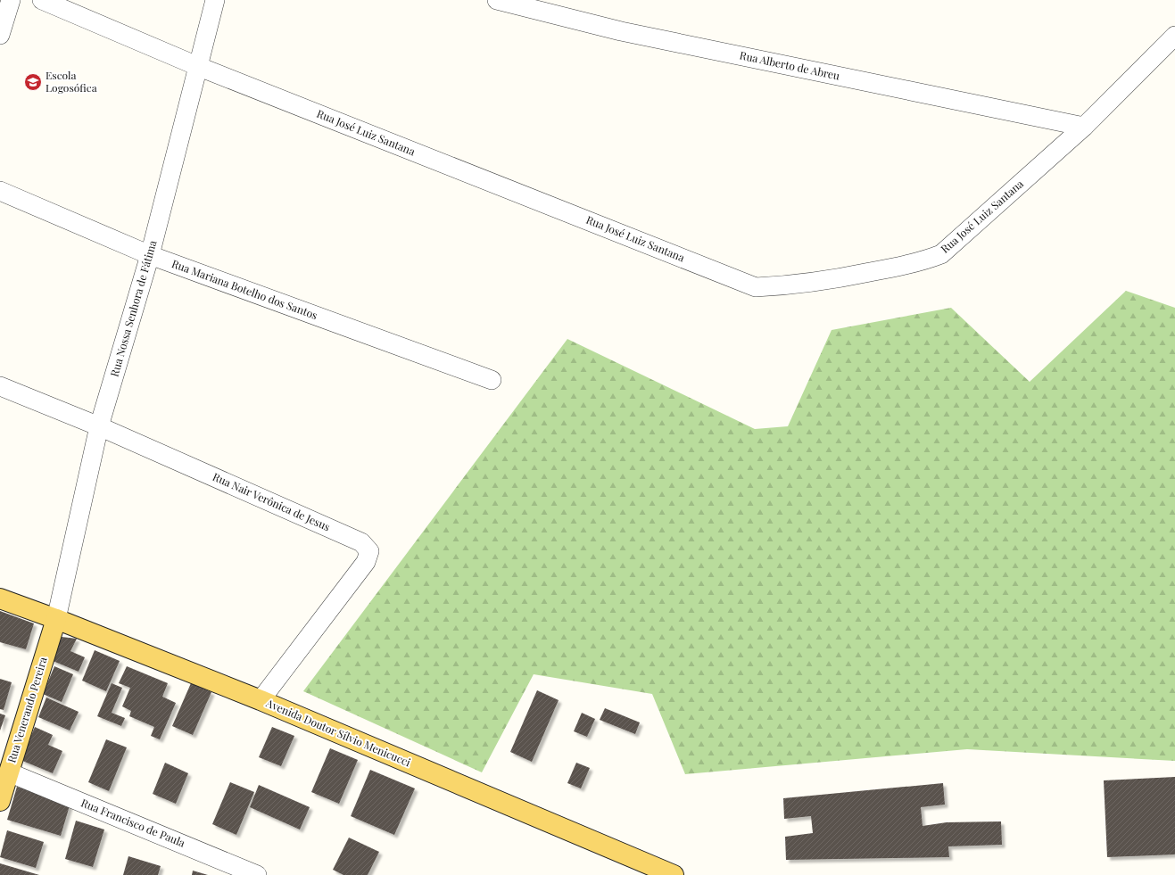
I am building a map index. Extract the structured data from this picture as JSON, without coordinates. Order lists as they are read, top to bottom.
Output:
{
  "streets": {
    "main road": ["Rua Venerando Pereira", "Avenida Doutor Sílvio Menicucci"],
    "street": [
      "Rua Alberto de Abreu",
      "Rua José Luiz Santana",
      "Rua Mariana Botelho dos Santos",
      "Rua Nossa Senhora de Fátima",
      "Rua Nair Verônica de Jesus",
      "Rua Francisco de Paula"
    ]
  },
  "crossings": [
    ["Rua Alberto de Abreu", "Rua José Luiz Santana"],
    ["Rua José Luiz Santana", "Rua Nossa Senhora de Fátima"],
    ["Rua Mariana Botelho dos Santos", "Rua Nossa Senhora de Fátima"],
    ["Rua Nossa Senhora de Fátima", "Rua Nair Verônica de Jesus"],
    ["Rua Nossa Senhora de Fátima", "Rua Venerando Pereira"],
    ["Rua Nossa Senhora de Fátima", "Avenida Doutor Sílvio Menicucci"],
    ["Rua Nair Verônica de Jesus", "Avenida Doutor Sílvio Menicucci"],
    ["Rua Venerando Pereira", "Avenida Doutor Sílvio Menicucci"],
    ["Rua Venerando Pereira", "Rua Francisco de Paula"]
  ],
  "places": {
    "school or university": ["Escola Logosófica"]
  }
}
